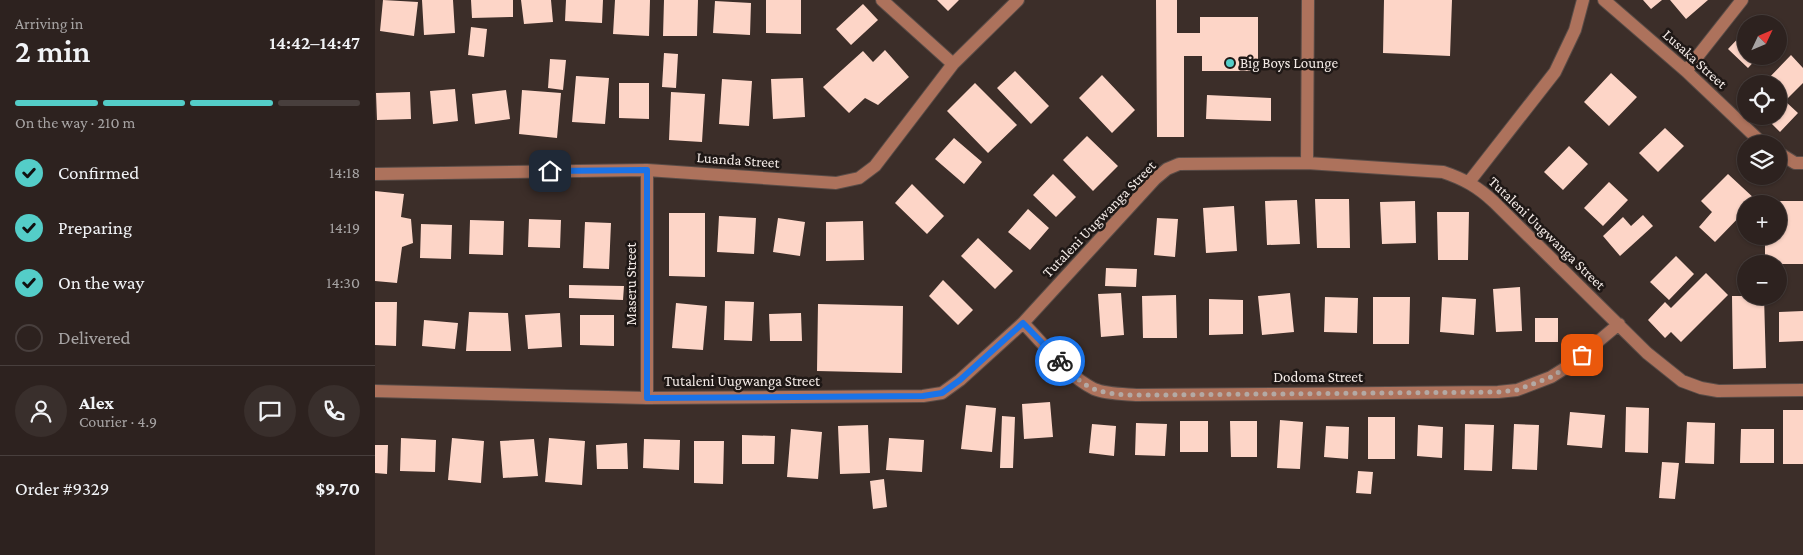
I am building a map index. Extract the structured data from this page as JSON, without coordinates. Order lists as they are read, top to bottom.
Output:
{
  "streets": {
    "street": [
      "Lusaka Street",
      "Luanda Street",
      "Tutaleni Uugwanga Street",
      "Maseru Street",
      "Dodoma Street"
    ]
  },
  "crossings": [
    ["Luanda Street", "Maseru Street"],
    ["Tutaleni Uugwanga Street", "Maseru Street"],
    ["Tutaleni Uugwanga Street", "Dodoma Street"]
  ],
  "places": ["Big Boys Lounge"],
  "north": "top right",
  "page": {
    "heading": ["2 min", "Arriving in", "14:42–14:47"],
    "panel": [
      "Alex",
      "Courier · 4.9",
      "Order #9329",
      "$9.70"
    ],
    "map_buttons": ["+", "−"],
    "bar": "On the way · 210 m",
    "list": [
      ["Confirmed", "14:18"],
      ["Preparing", "14:19"],
      ["On the way", "14:30"],
      "Delivered"
    ]
  }
}
